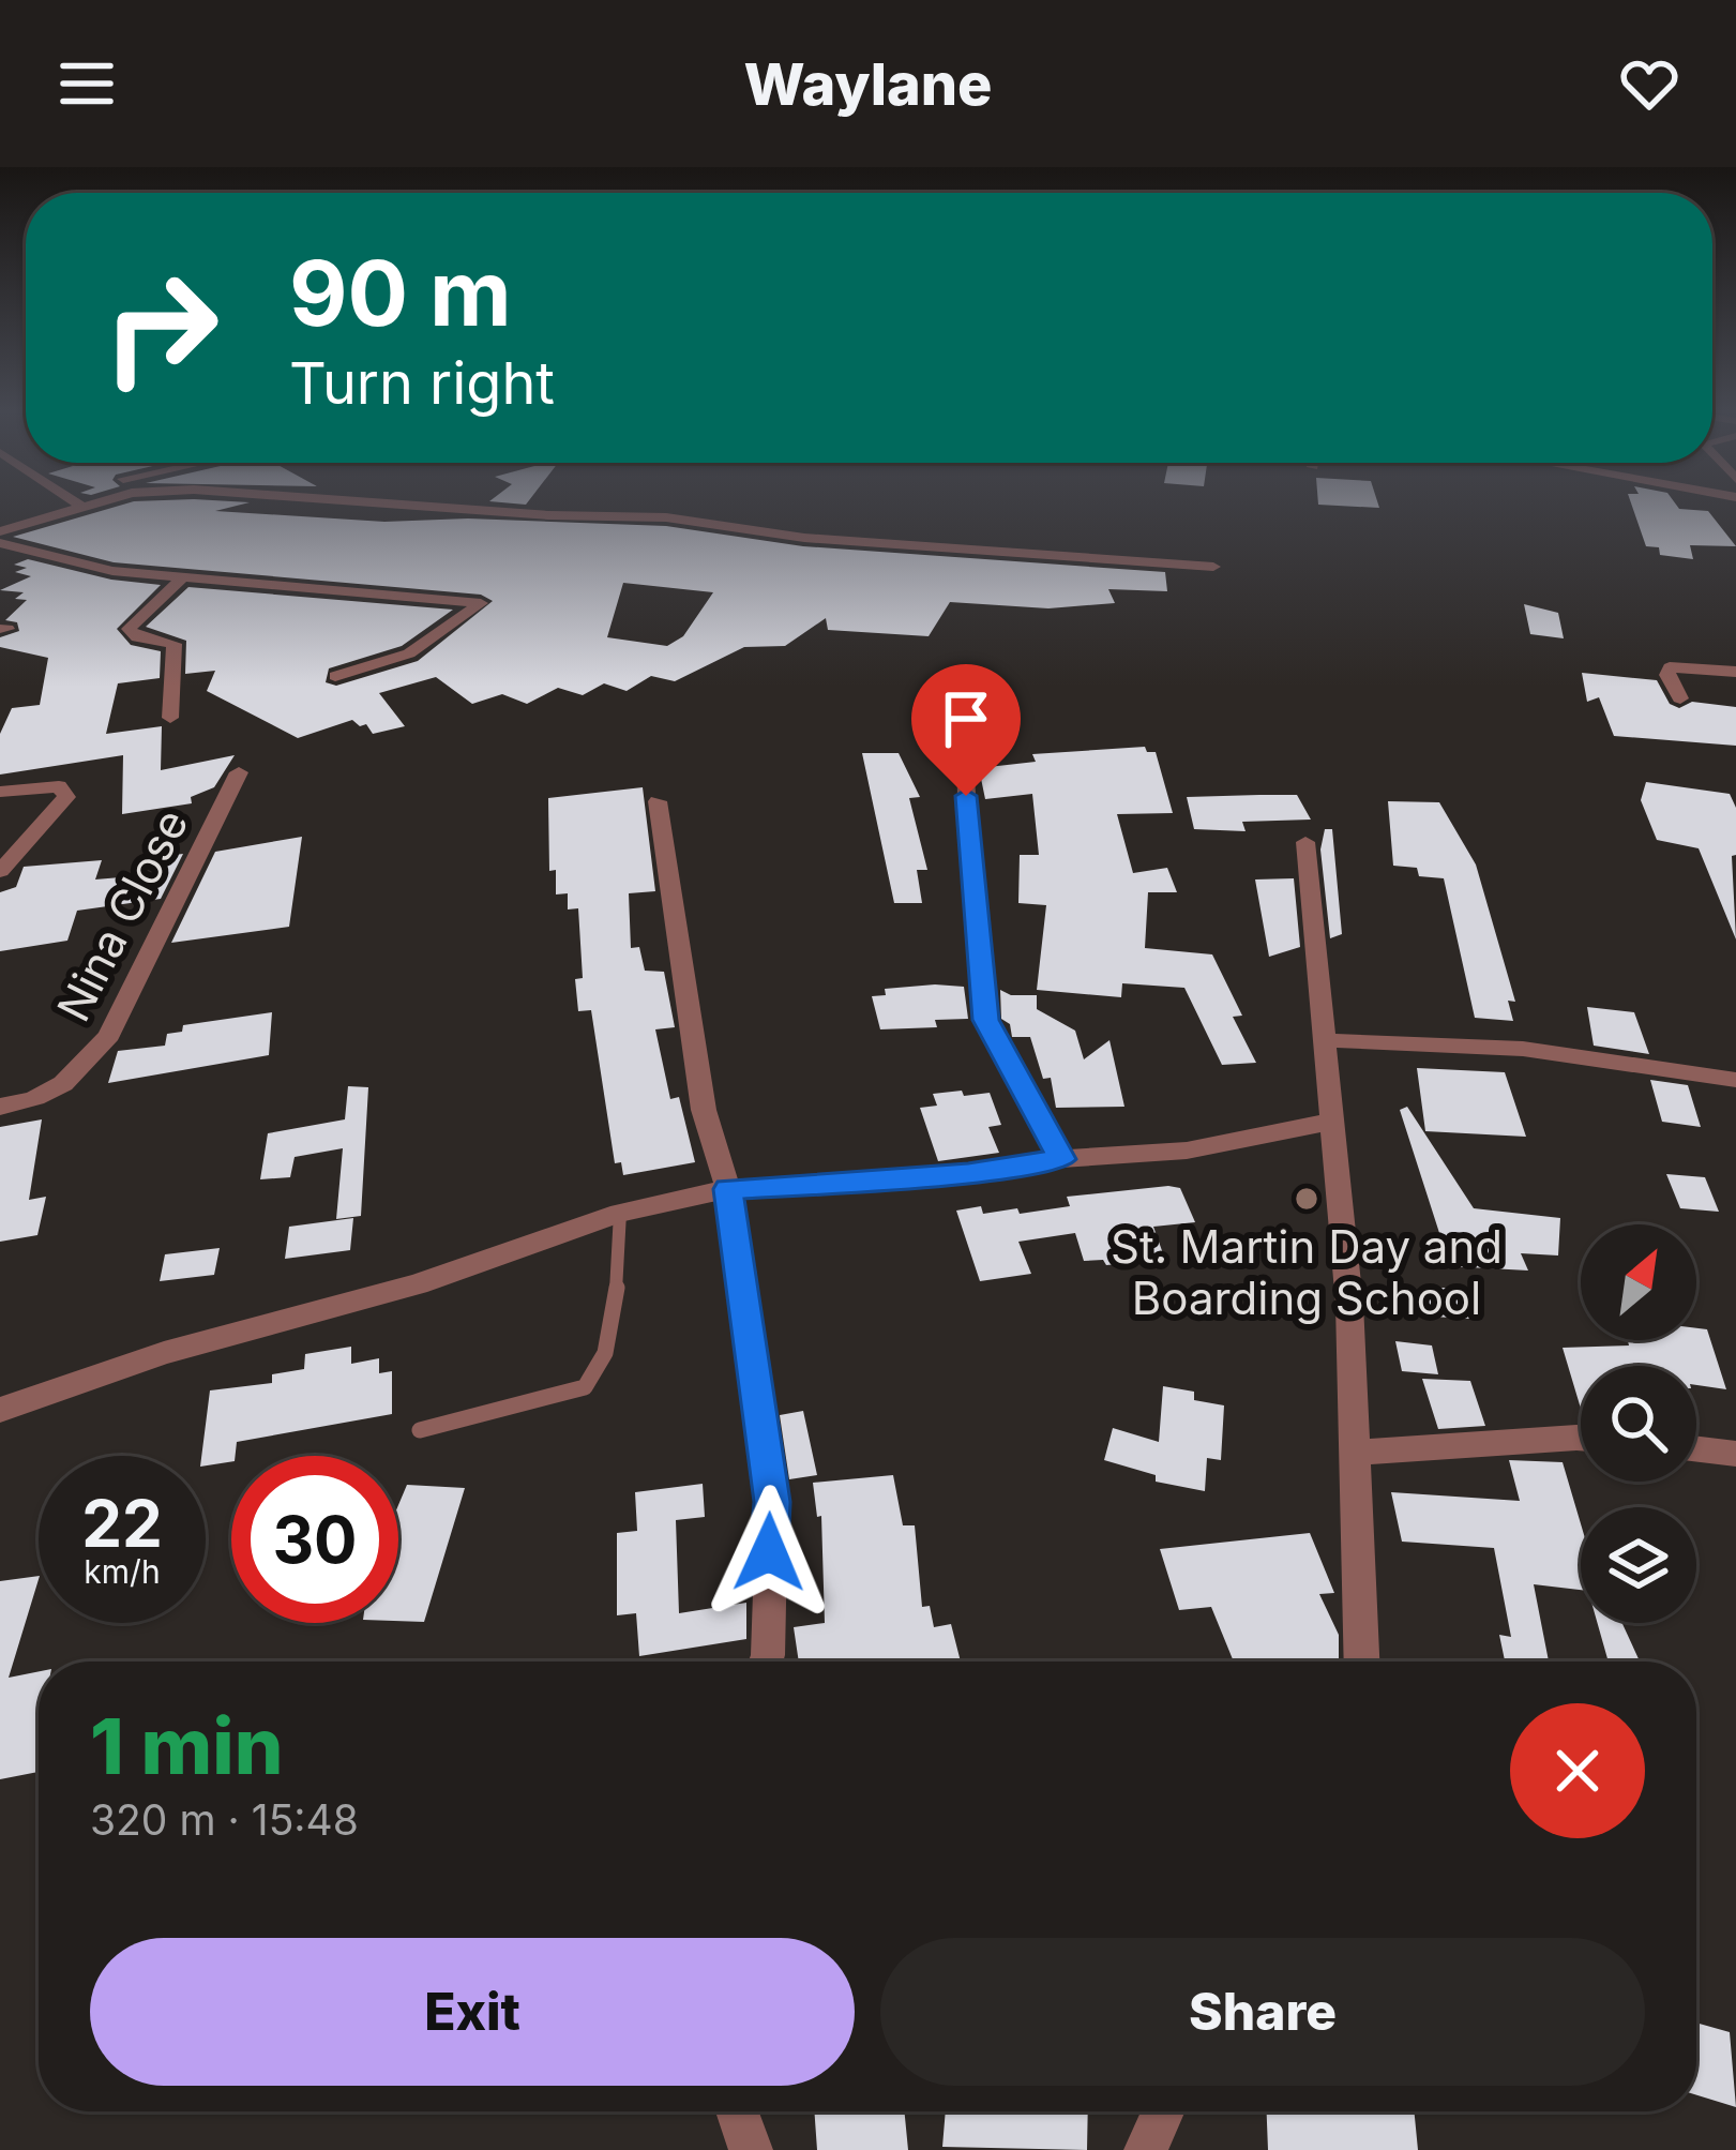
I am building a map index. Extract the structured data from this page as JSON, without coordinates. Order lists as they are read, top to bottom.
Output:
{
  "streets": {
    "street": ["Nina Close"]
  },
  "places": ["St. Martin Day and Boarding School"],
  "north": "top right",
  "page": {
    "header": "Waylane",
    "turn": ["90 m", "Turn right"],
    "speed": "22 km/h",
    "limit": "30",
    "heading": ["1 min", "320 m · 15:48"],
    "buttons": ["Exit", "Share"]
  }
}
